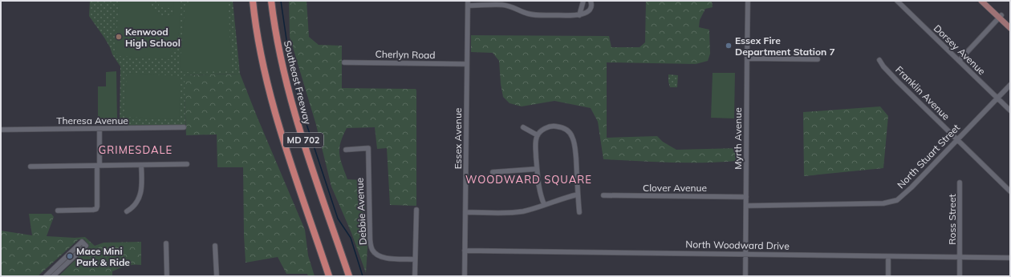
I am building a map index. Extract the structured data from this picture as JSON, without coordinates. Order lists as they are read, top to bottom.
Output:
{
  "streets": {
    "highway": ["Southeast Freeway", "MD 702"],
    "street": [
      "Dorsey Avenue",
      "Cherlyn Road",
      "Franklin Avenue",
      "Theresa Avenue",
      "Essex Avenue",
      "Myrth Avenue",
      "North Stuart Street",
      "Clover Avenue",
      "Debbie Avenue",
      "Ross Street",
      "North Woodward Drive"
    ]
  },
  "crossings": [
    ["Dorsey Avenue", "North Stuart Street"],
    ["Cherlyn Road", "Essex Avenue"],
    ["Franklin Avenue", "North Stuart Street"],
    ["Essex Avenue", "North Woodward Drive"],
    ["Myrth Avenue", "North Stuart Street"],
    ["Myrth Avenue", "Clover Avenue"],
    ["Myrth Avenue", "North Woodward Drive"],
    ["Ross Street", "North Woodward Drive"]
  ],
  "districts": ["GRIMESDALE", "WOODWARD SQUARE"],
  "places": ["Kenwood High School", "Essex Fire Department Station 7", "Mace Mini Park & Ride"]
}
